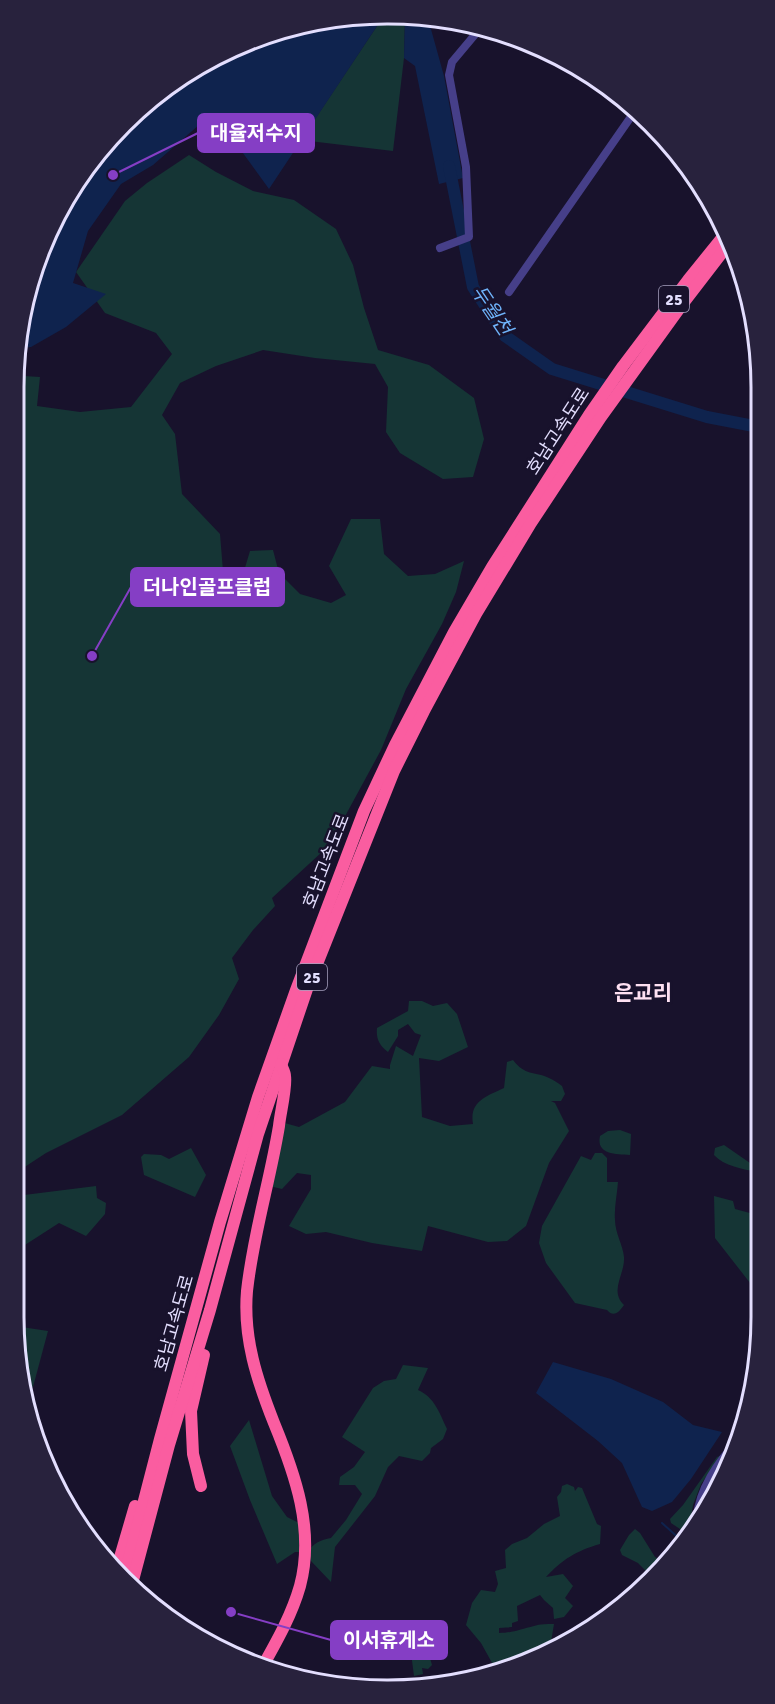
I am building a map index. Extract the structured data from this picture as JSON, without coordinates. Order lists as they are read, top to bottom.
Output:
{
  "streets": {
    "highway": ["25", "호남고속도로"]
  },
  "districts": ["은교리"],
  "water": ["두월천"],
  "places": ["대율저수지", "더나인골프클럽", "이서휴게소"]
}
